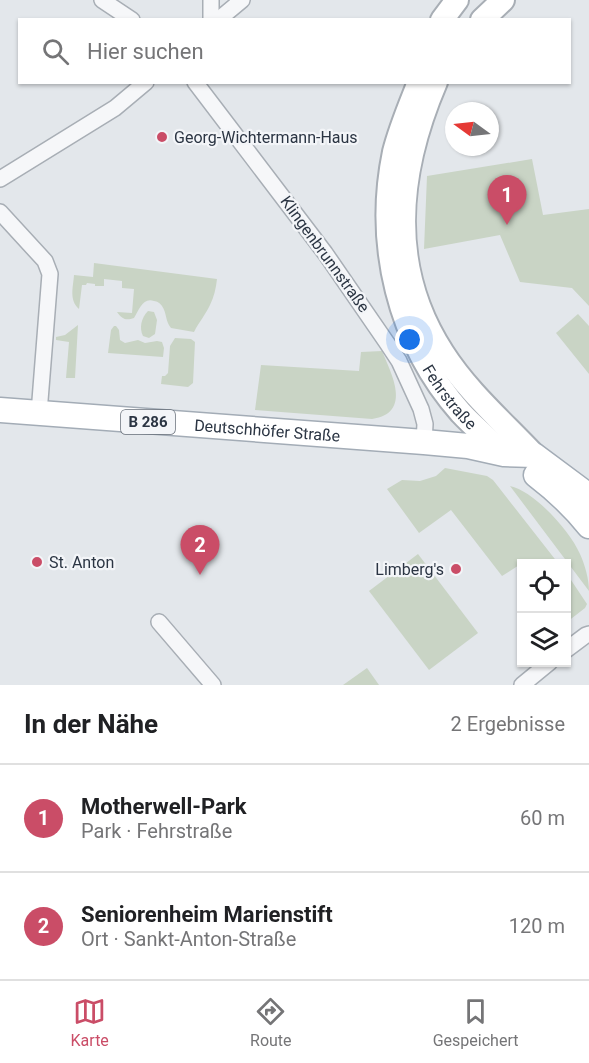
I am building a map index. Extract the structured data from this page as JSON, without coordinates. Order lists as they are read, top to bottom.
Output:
{
  "streets": {
    "main road": ["Fehrstraße", "B 286", "Deutschhöfer Straße"],
    "street": ["Klingenbrunnstraße"]
  },
  "crossings": [
    ["Klingenbrunnstraße", "Deutschhöfer Straße"],
    ["Fehrstraße", "Deutschhöfer Straße"]
  ],
  "places": ["Georg-Wichtermann-Haus", "St. Anton", "Limberg's"],
  "north": "left",
  "page": {
    "search": "Hier suchen",
    "pins": ["1", "2"],
    "heading": ["In der Nähe", "2 Ergebnisse"],
    "list": [
      {
        "mark": "1",
        "name": "Motherwell-Park",
        "note": "Park · Fehrstraße",
        "value": "60 m"
      },
      {
        "mark": "2",
        "name": "Seniorenheim Marienstift",
        "note": "Ort · Sankt-Anton-Straße",
        "value": "120 m"
      }
    ],
    "nav": ["Karte", "Route", "Gespeichert"]
  }
}
